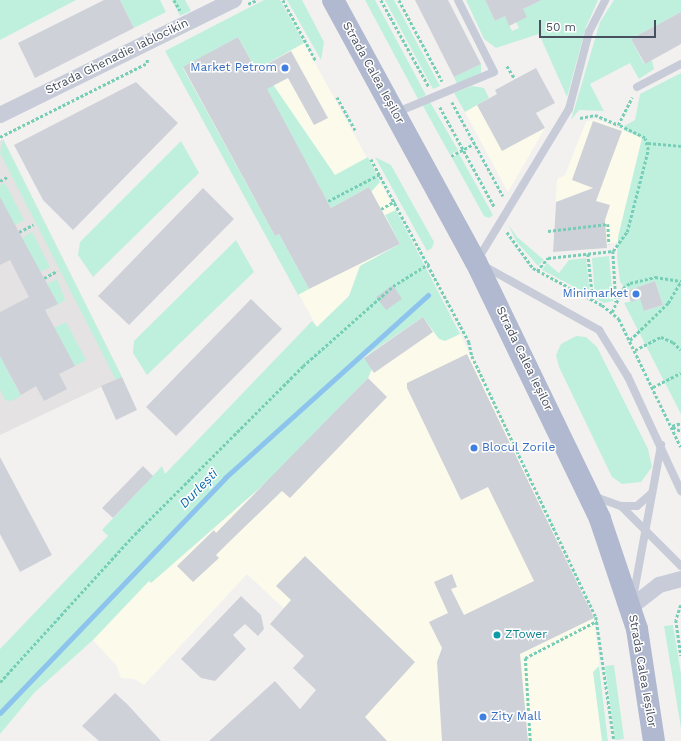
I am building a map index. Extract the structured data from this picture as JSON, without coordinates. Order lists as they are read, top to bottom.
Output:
{
  "streets": {
    "main road": ["Strada Calea Ieșilor"],
    "street": ["Strada Ghenadie Iablocikin"]
  },
  "water": ["Durlești"],
  "places": [
    "Market Petrom",
    "Minimarket",
    "Blocul Zorile",
    "ZTower",
    "Zity Mall"
  ],
  "scale_bar": "50 m"
}
